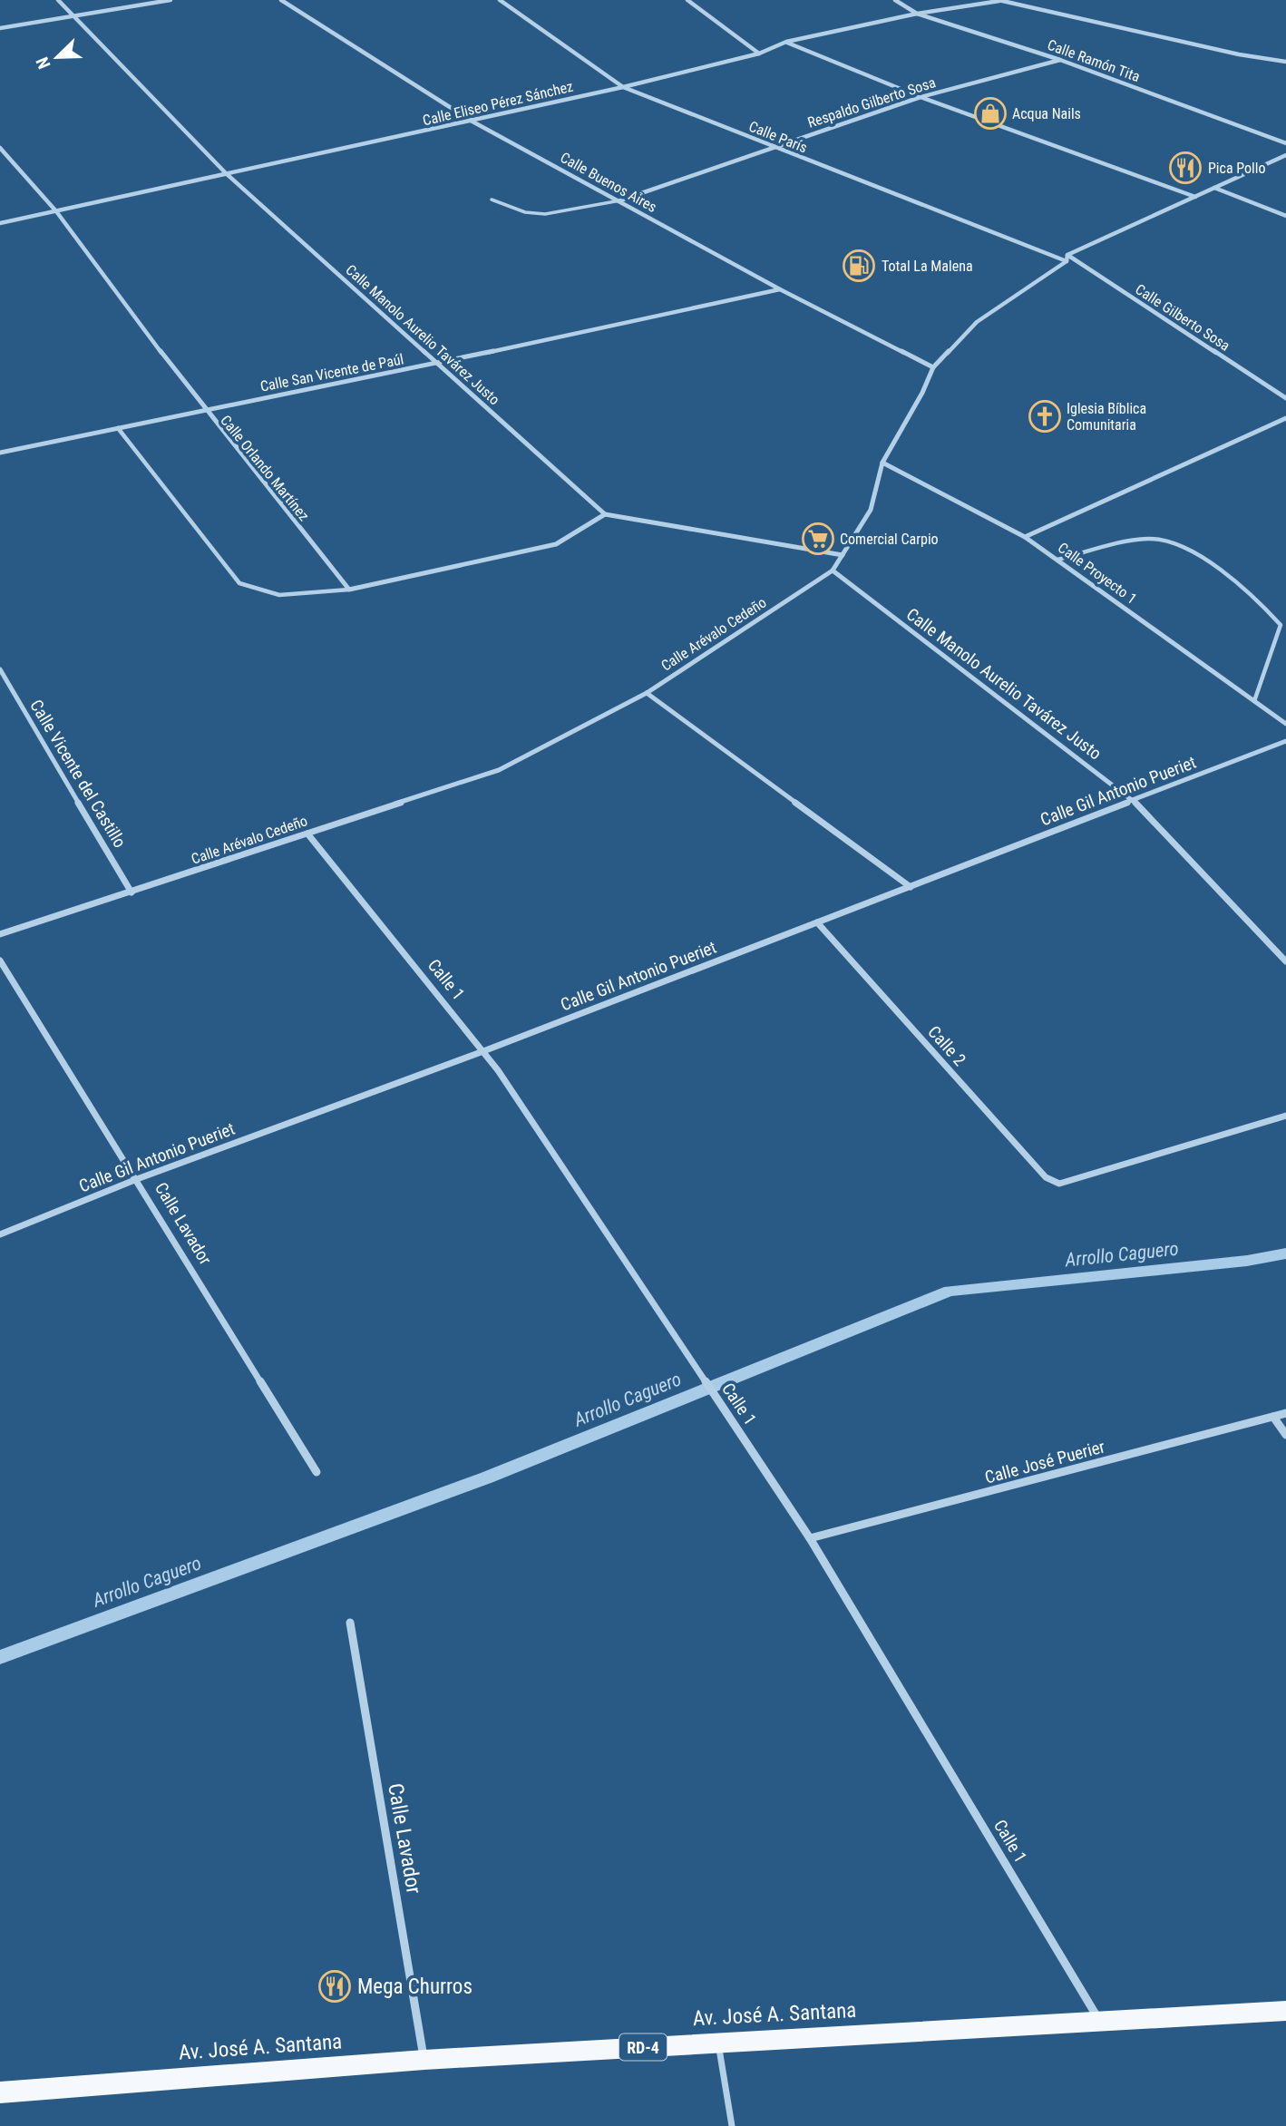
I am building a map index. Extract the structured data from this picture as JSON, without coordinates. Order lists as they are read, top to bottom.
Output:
{
  "streets": {
    "main road": ["Av. José A. Santana", "RD-4"],
    "street": [
      "Calle Ramón Tita",
      "Respaldo Gilberto Sosa",
      "Calle Eliseo Pérez Sánchez",
      "Calle París",
      "Calle Buenos Aires",
      "Calle Gilberto Sosa",
      "Calle Manolo Aurelio Tavárez Justo",
      "Calle San Vicente de Paúl",
      "Calle Orlando Martínez",
      "Calle Proyecto 1",
      "Calle Arévalo Cedeño",
      "Calle Vicente del Castillo",
      "Calle Gil Antonio Pueriet",
      "Calle 1",
      "Calle 2",
      "Calle Lavador",
      "Calle José Puerier"
    ]
  },
  "crossings": [
    ["Calle Ramón Tita", "Respaldo Gilberto Sosa"],
    ["Calle Ramón Tita", "Calle Eliseo Pérez Sánchez"],
    ["Respaldo Gilberto Sosa", "Calle París"],
    ["Respaldo Gilberto Sosa", "Calle Buenos Aires"],
    ["Calle Eliseo Pérez Sánchez", "Calle París"],
    ["Calle Eliseo Pérez Sánchez", "Calle Buenos Aires"],
    ["Calle Eliseo Pérez Sánchez", "Calle Manolo Aurelio Tavárez Justo"],
    ["Calle Eliseo Pérez Sánchez", "Calle Orlando Martínez"],
    ["Calle París", "Calle Gilberto Sosa"],
    ["Calle París", "Calle Arévalo Cedeño"],
    ["Calle Buenos Aires", "Calle San Vicente de Paúl"],
    ["Calle Buenos Aires", "Calle Arévalo Cedeño"],
    ["Calle Gilberto Sosa", "Calle Arévalo Cedeño"],
    ["Calle Manolo Aurelio Tavárez Justo", "Calle San Vicente de Paúl"],
    ["Calle Manolo Aurelio Tavárez Justo", "Calle Arévalo Cedeño"],
    ["Calle Manolo Aurelio Tavárez Justo", "Calle Gil Antonio Pueriet"],
    ["Calle San Vicente de Paúl", "Calle Orlando Martínez"],
    ["Calle Proyecto 1", "Calle Arévalo Cedeño"],
    ["Calle Arévalo Cedeño", "Calle Vicente del Castillo"],
    ["Calle Arévalo Cedeño", "Calle 1"],
    ["Calle Gil Antonio Pueriet", "Calle 1"],
    ["Calle Gil Antonio Pueriet", "Calle 2"],
    ["Calle Gil Antonio Pueriet", "Calle Lavador"],
    ["Calle 1", "Calle José Puerier"],
    ["Calle 1", "Av. José A. Santana"],
    ["Calle Lavador", "Av. José A. Santana"]
  ],
  "water": ["Arrollo Caguero"],
  "places": {
    "shop": ["Acqua Nails"],
    "restaurant": ["Pica Pollo", "Mega Churros"],
    "fuel station": ["Total La Malena"],
    "church": ["Iglesia Bíblica Comunitaria"],
    "supermarket": ["Comercial Carpio"]
  },
  "north": "bottom left"
}
